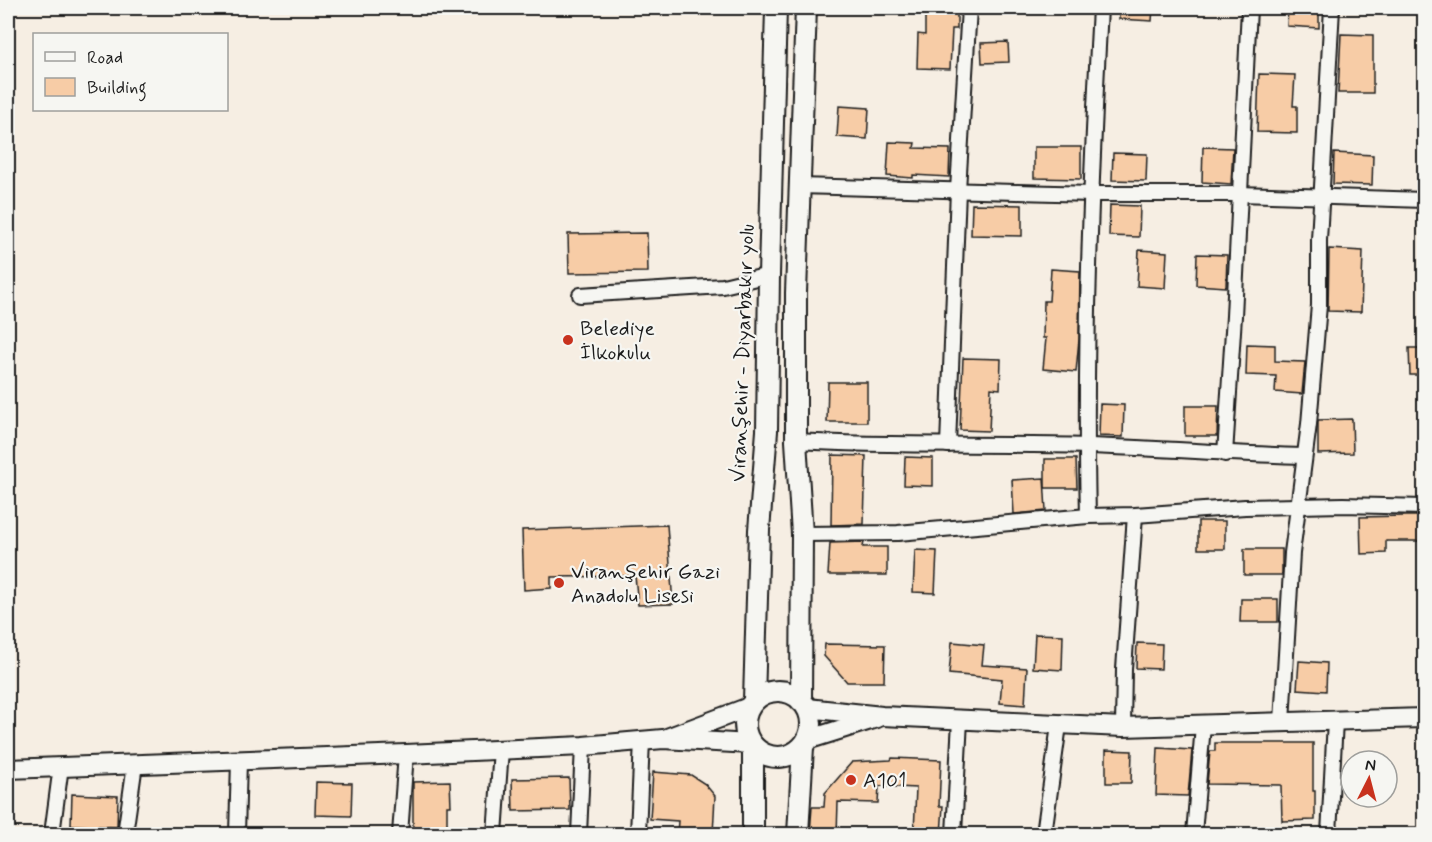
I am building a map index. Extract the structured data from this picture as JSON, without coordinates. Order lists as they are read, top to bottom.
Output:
{
  "streets": {
    "main road": ["Viranşehir - Diyarbakır yolu"]
  },
  "places": ["Belediye İlkokulu", "Viranşehir Gazi Anadolu Lisesi", "A101"],
  "legend": ["Road", "Building"],
  "north": "top"
}
